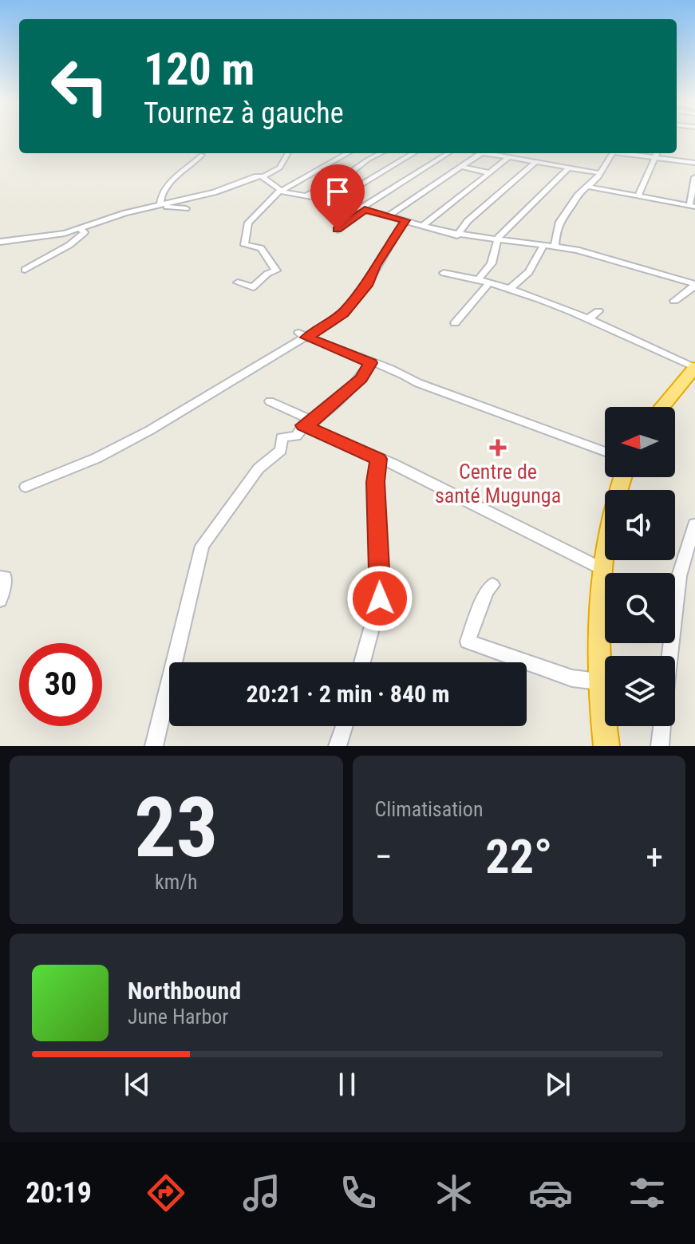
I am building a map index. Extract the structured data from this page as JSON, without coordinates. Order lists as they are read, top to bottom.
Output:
{
  "places": {
    "health": ["Centre de santé Mugunga"]
  },
  "north": "left",
  "page": {
    "turn": ["120 m", "Tournez à gauche"],
    "limit": "30",
    "trip": "20:21 · 2 min · 840 m",
    "tile": [
      ["23", "km/h"],
      "Climatisation"
    ],
    "heat": ["−", "22°", "+"],
    "song": ["Northbound", "June Harbor"],
    "tabs": "20:19"
  }
}
